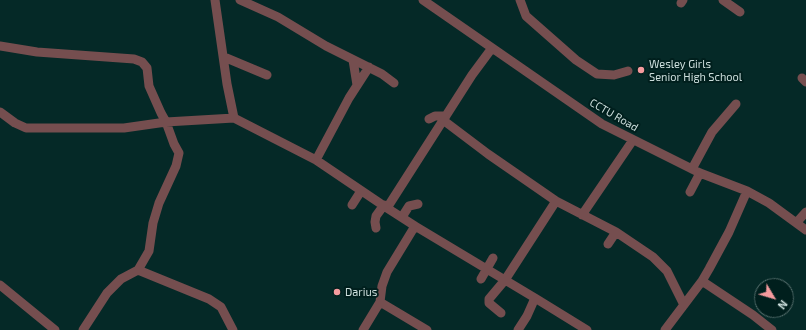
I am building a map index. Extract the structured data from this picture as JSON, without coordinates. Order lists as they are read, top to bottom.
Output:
{
  "streets": {
    "street": ["CCTU Road"]
  },
  "places": ["Wesley Girls Senior High School", "Darius"],
  "north": "bottom right"
}
